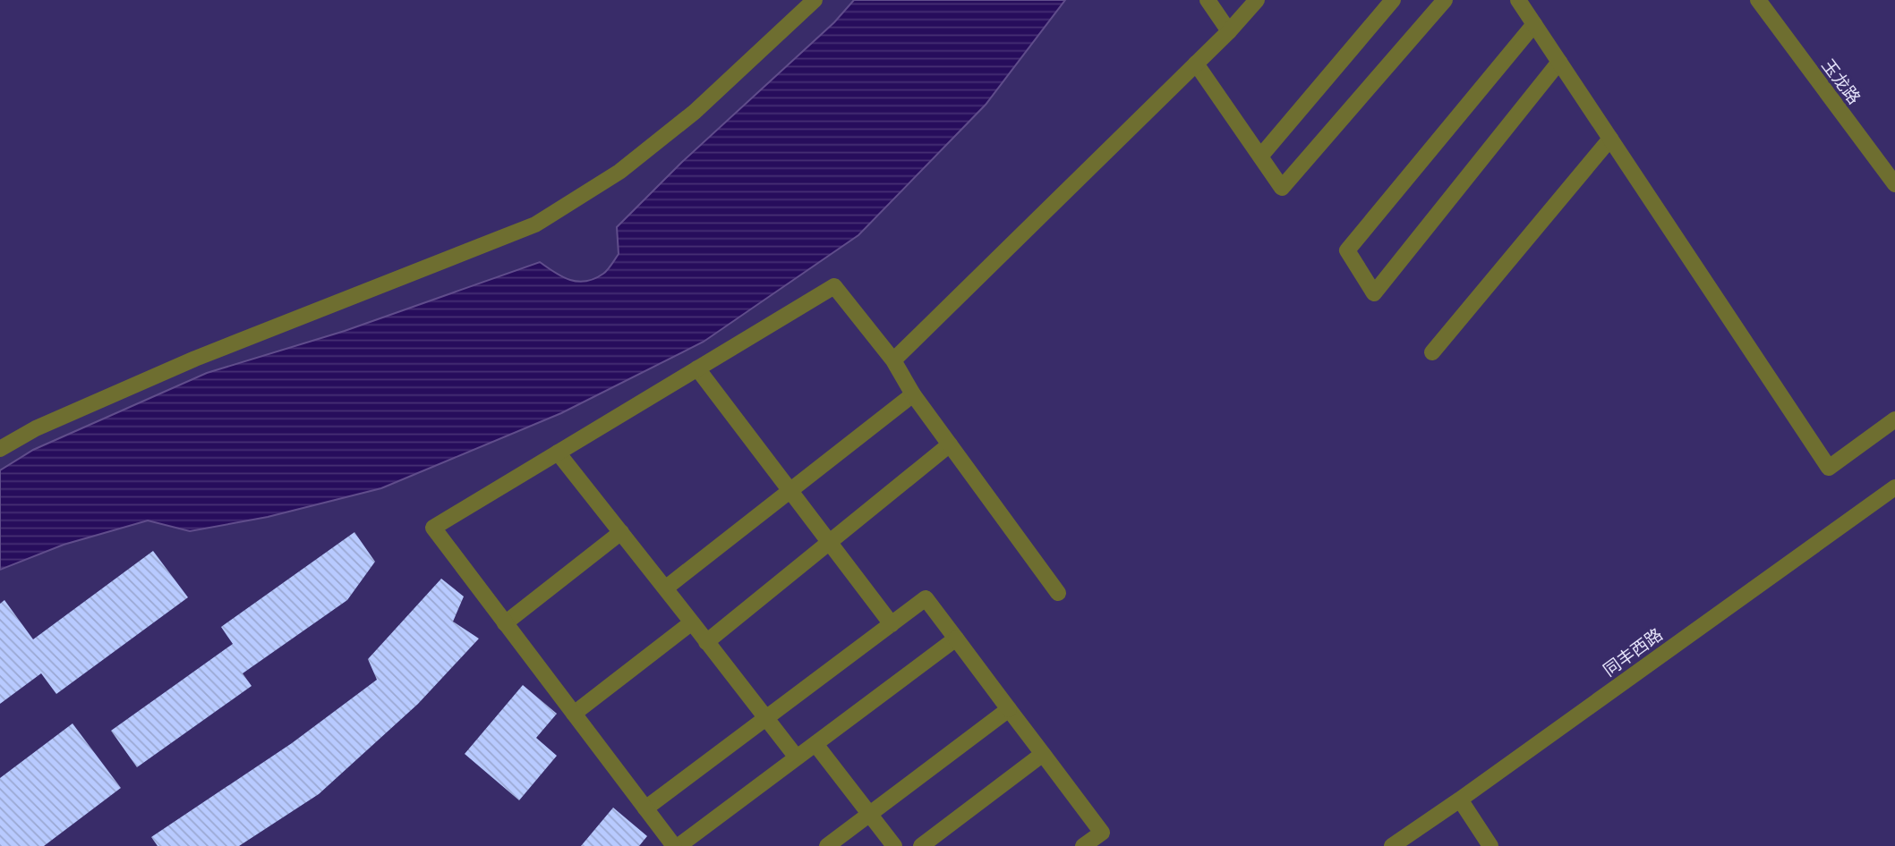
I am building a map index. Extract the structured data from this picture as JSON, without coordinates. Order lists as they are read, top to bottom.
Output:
{
  "streets": {
    "street": ["玉龙路", "同丰西路"]
  }
}
